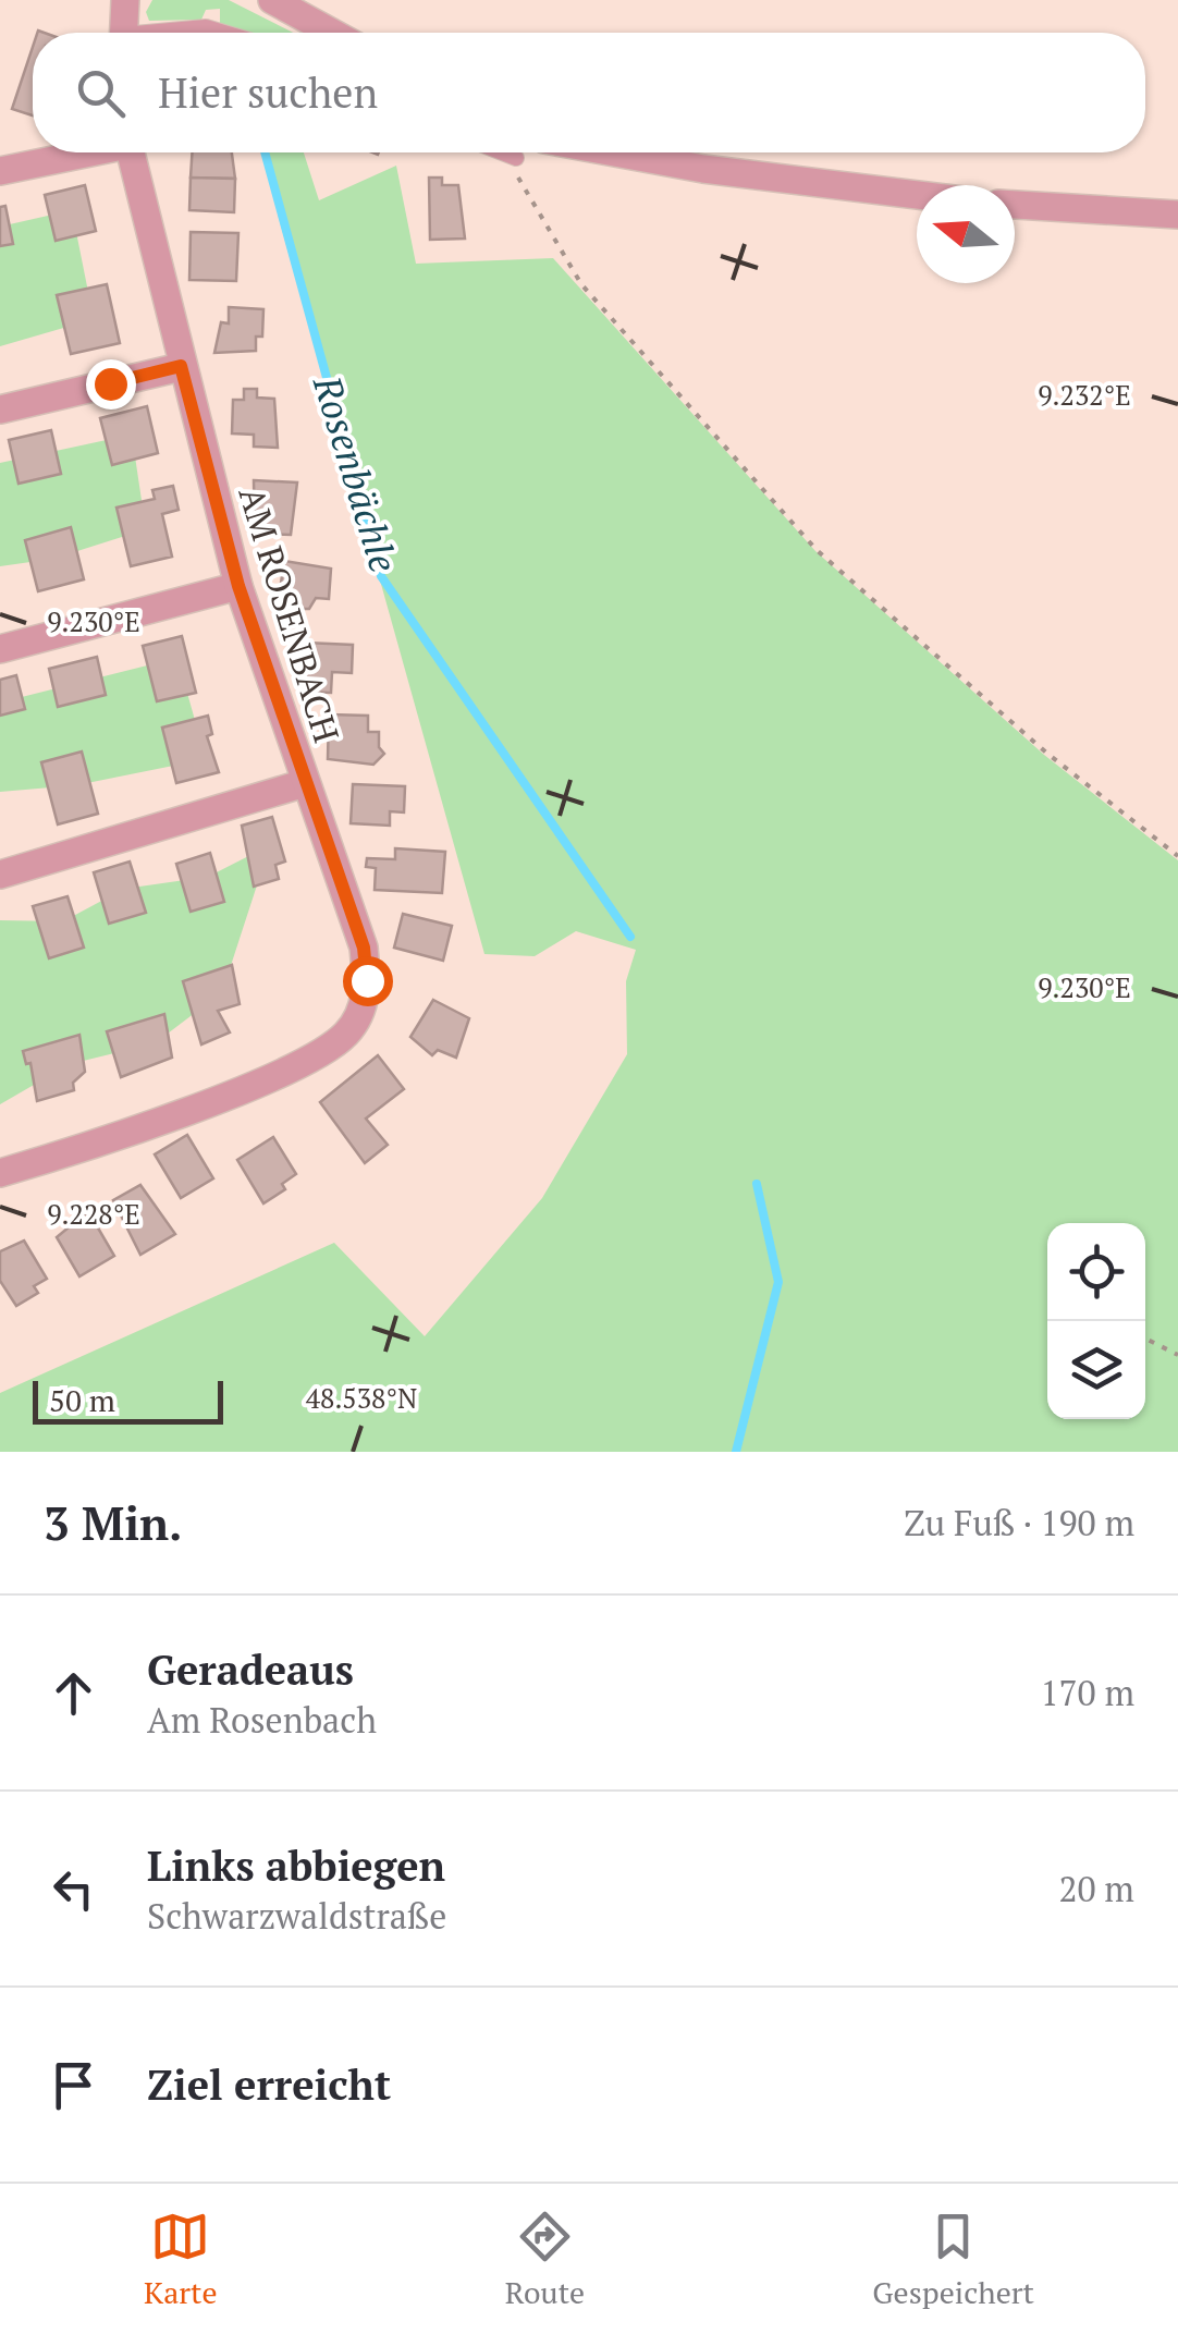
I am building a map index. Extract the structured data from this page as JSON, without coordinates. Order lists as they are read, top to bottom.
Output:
{
  "streets": {
    "street": ["AM ROSENBACH"]
  },
  "water": ["Rosenbächle"],
  "scale_bar": "50 m",
  "north": "left",
  "page": {
    "search": "Hier suchen",
    "scale": "50 m",
    "heading": ["3 Min.", "Zu Fuß · 190 m"],
    "list": [
      ["Geradeaus", "Am Rosenbach", "170 m"],
      ["Links abbiegen", "Schwarzwaldstraße", "20 m"],
      "Ziel erreicht"
    ],
    "nav": ["Karte", "Route", "Gespeichert"]
  },
  "coordinates": [
    "9.232°E",
    "9.230°E",
    "9.228°E",
    "48.538°N"
  ]
}
